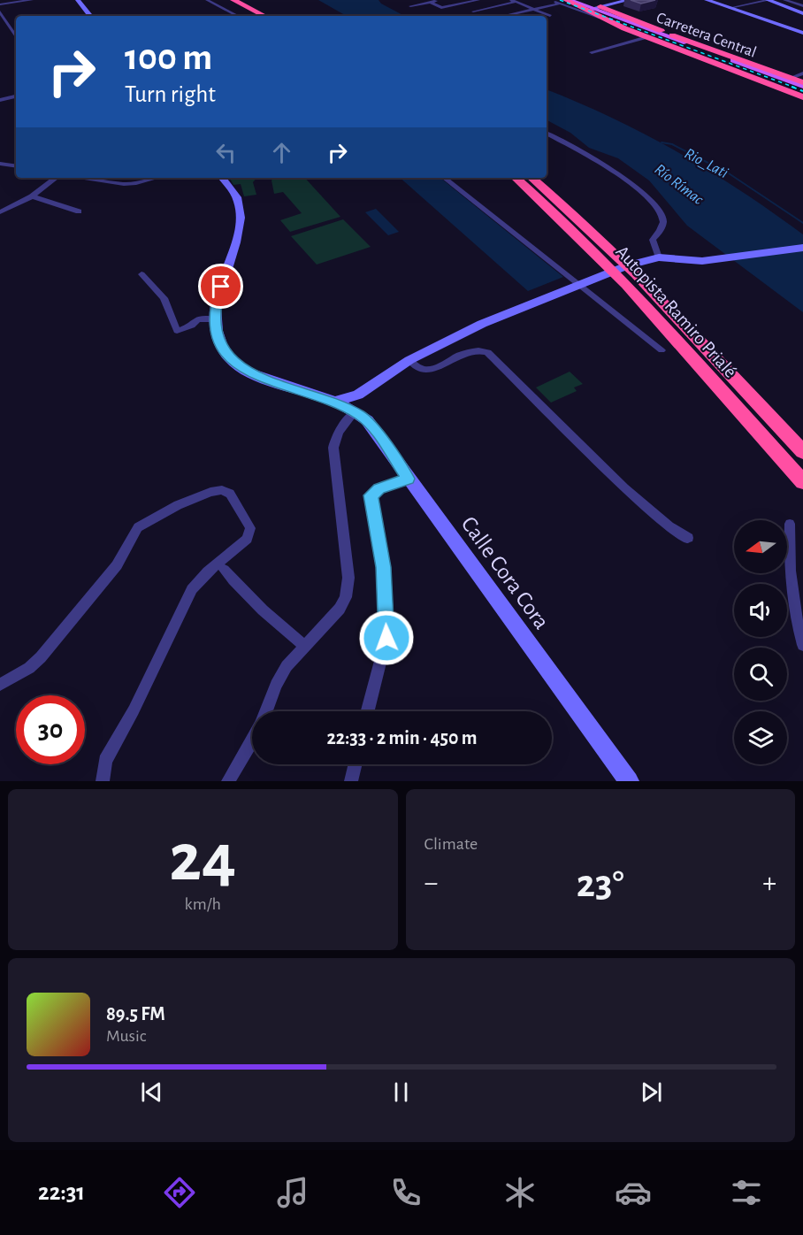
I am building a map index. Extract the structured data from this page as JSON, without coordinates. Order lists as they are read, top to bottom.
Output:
{
  "streets": {
    "highway": ["Carretera Central", "Autopista Ramiro Prialé"],
    "street": ["Calle Cora Cora"]
  },
  "water": ["Rio_Lati", "Río Rímac"],
  "north": "left",
  "page": {
    "turn": ["100 m", "Turn right"],
    "limit": "30",
    "trip": "22:33 · 2 min · 450 m",
    "tile": [
      ["24", "km/h"],
      "Climate"
    ],
    "heat": ["−", "23°", "+"],
    "song": ["89.5 FM", "Music"],
    "tabs": "22:31"
  }
}
